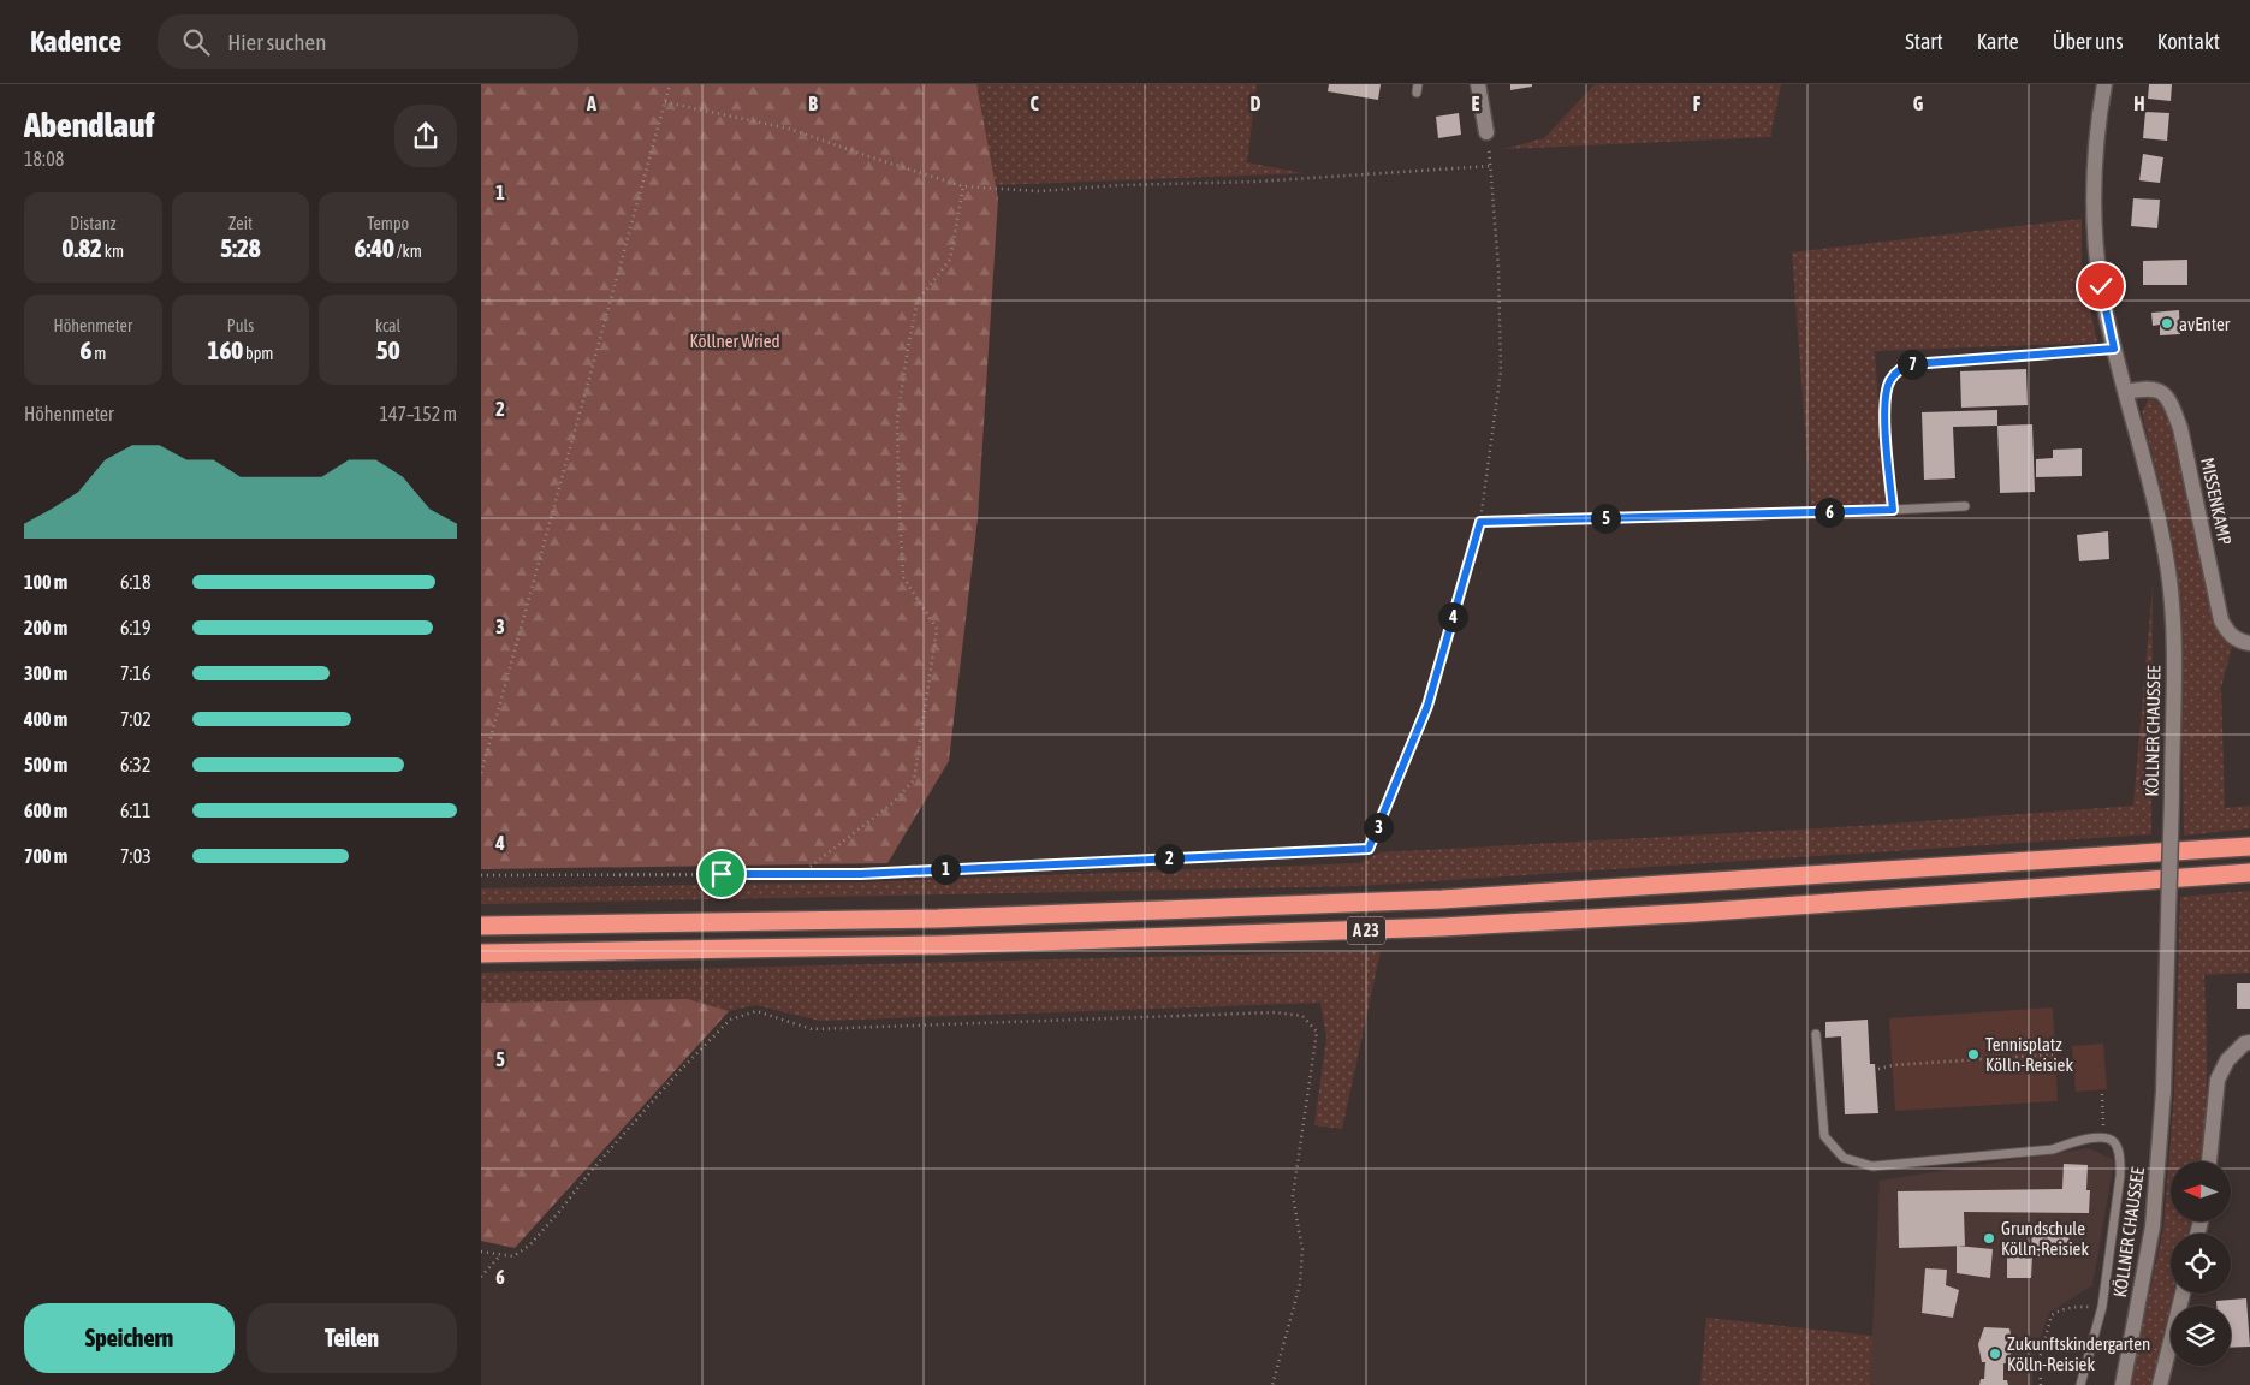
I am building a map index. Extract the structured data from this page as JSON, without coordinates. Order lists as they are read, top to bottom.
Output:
{
  "streets": {
    "highway": ["A 23"],
    "street": ["MISSENKAMP", "KÖLLNER CHAUSSEE"]
  },
  "crossings": [
    ["MISSENKAMP", "KÖLLNER CHAUSSEE"]
  ],
  "parks": ["Köllner Wried"],
  "places": [
    "avEnter",
    "Tennisplatz Kölln-Reisiek",
    "Grundschule Kölln-Reisiek",
    "Zukunftskindergarten Kölln-Reisiek"
  ],
  "north": "left",
  "page": {
    "header": "Kadence",
    "search": "Hier suchen",
    "nav": [
      "Start",
      "Karte",
      "Über uns",
      "Kontakt"
    ],
    "heading": ["Abendlauf", "18:08"],
    "stats": [
      ["Distanz", "0.82 km"],
      ["Zeit", "5:28"],
      ["Tempo", "6:40 /km"],
      ["Höhenmeter", "6 m"],
      ["Puls", "160 bpm"],
      ["kcal", "50"]
    ],
    "pins": [
      "7",
      "6",
      "5",
      "4",
      "3",
      "2",
      "1"
    ],
    "chart": ["Höhenmeter", "147–152 m"],
    "list": [
      {
        "name": "100 m",
        "note": "6:18"
      },
      {
        "name": "200 m",
        "note": "6:19"
      },
      {
        "name": "300 m",
        "note": "7:16"
      },
      {
        "name": "400 m",
        "note": "7:02"
      },
      {
        "name": "500 m",
        "note": "6:32"
      },
      {
        "name": "600 m",
        "note": "6:11"
      },
      {
        "name": "700 m",
        "note": "7:03"
      }
    ],
    "buttons": ["Speichern", "Teilen"]
  },
  "grid": {
    "columns": [
      "A",
      "B",
      "C",
      "D",
      "E",
      "F",
      "G",
      "H"
    ],
    "rows": [
      "1",
      "2",
      "3",
      "4",
      "5",
      "6"
    ]
  }
}
